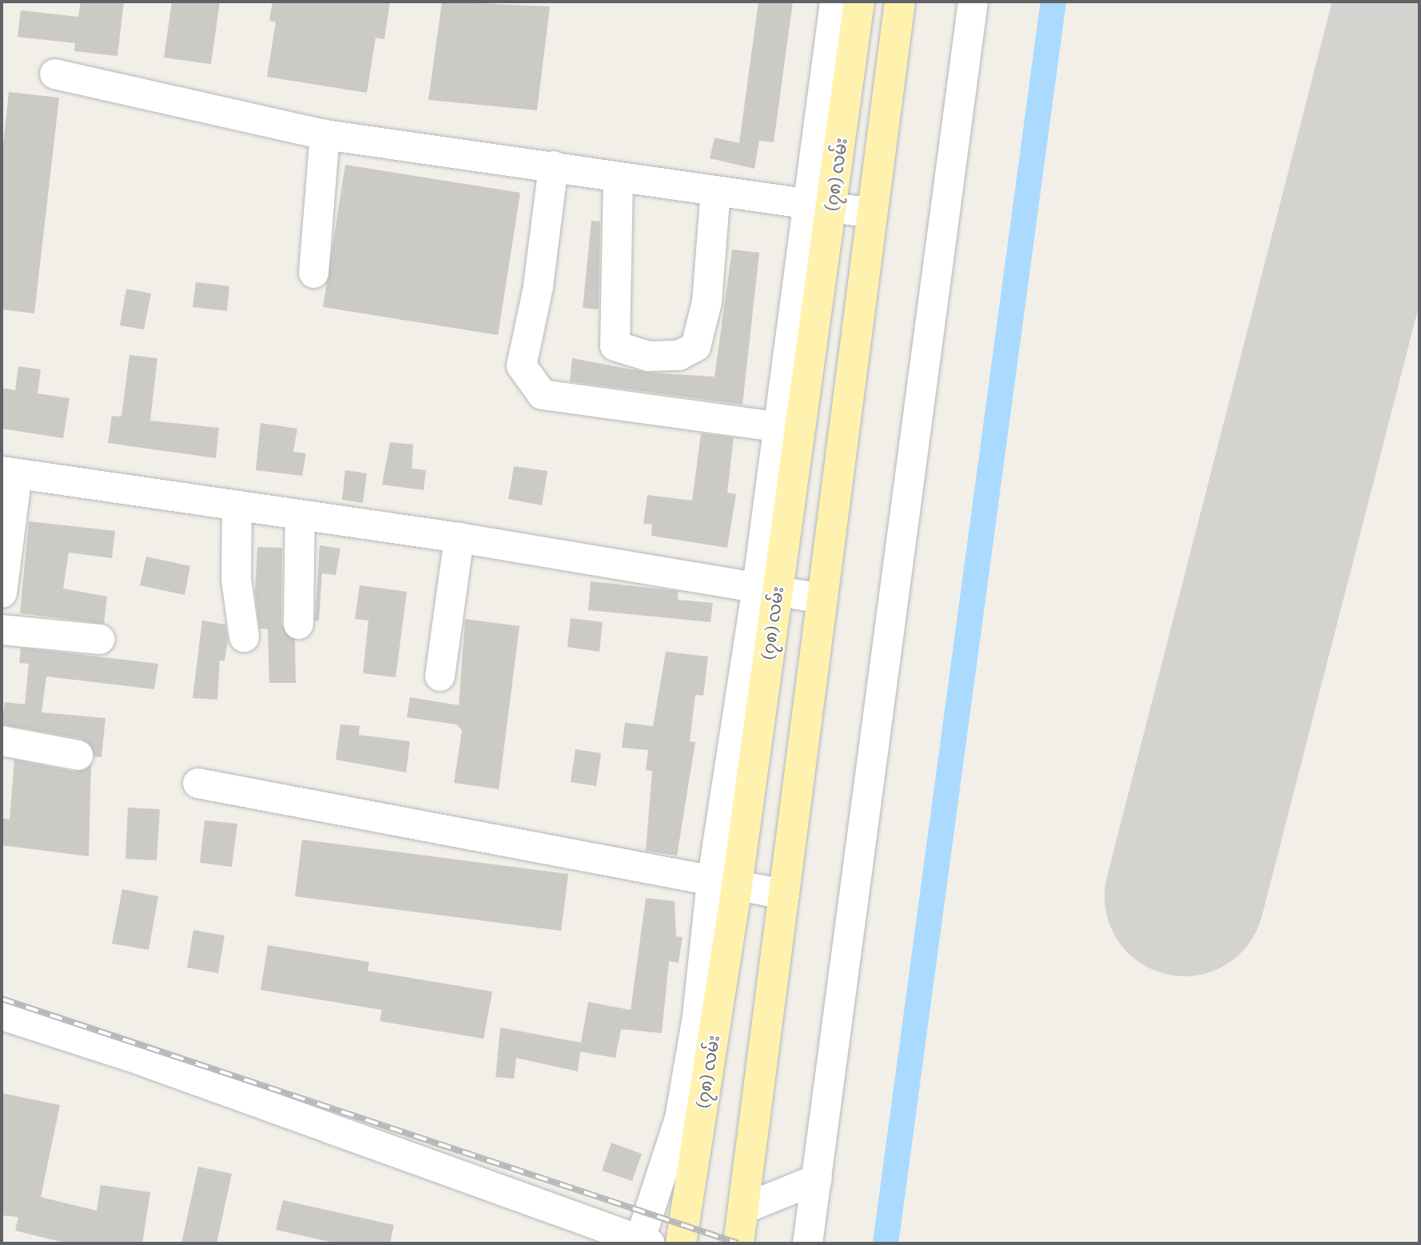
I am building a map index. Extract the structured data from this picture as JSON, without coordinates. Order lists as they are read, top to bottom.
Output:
{
  "streets": {
    "main road": ["(၇၈) လမ်း"]
  }
}
